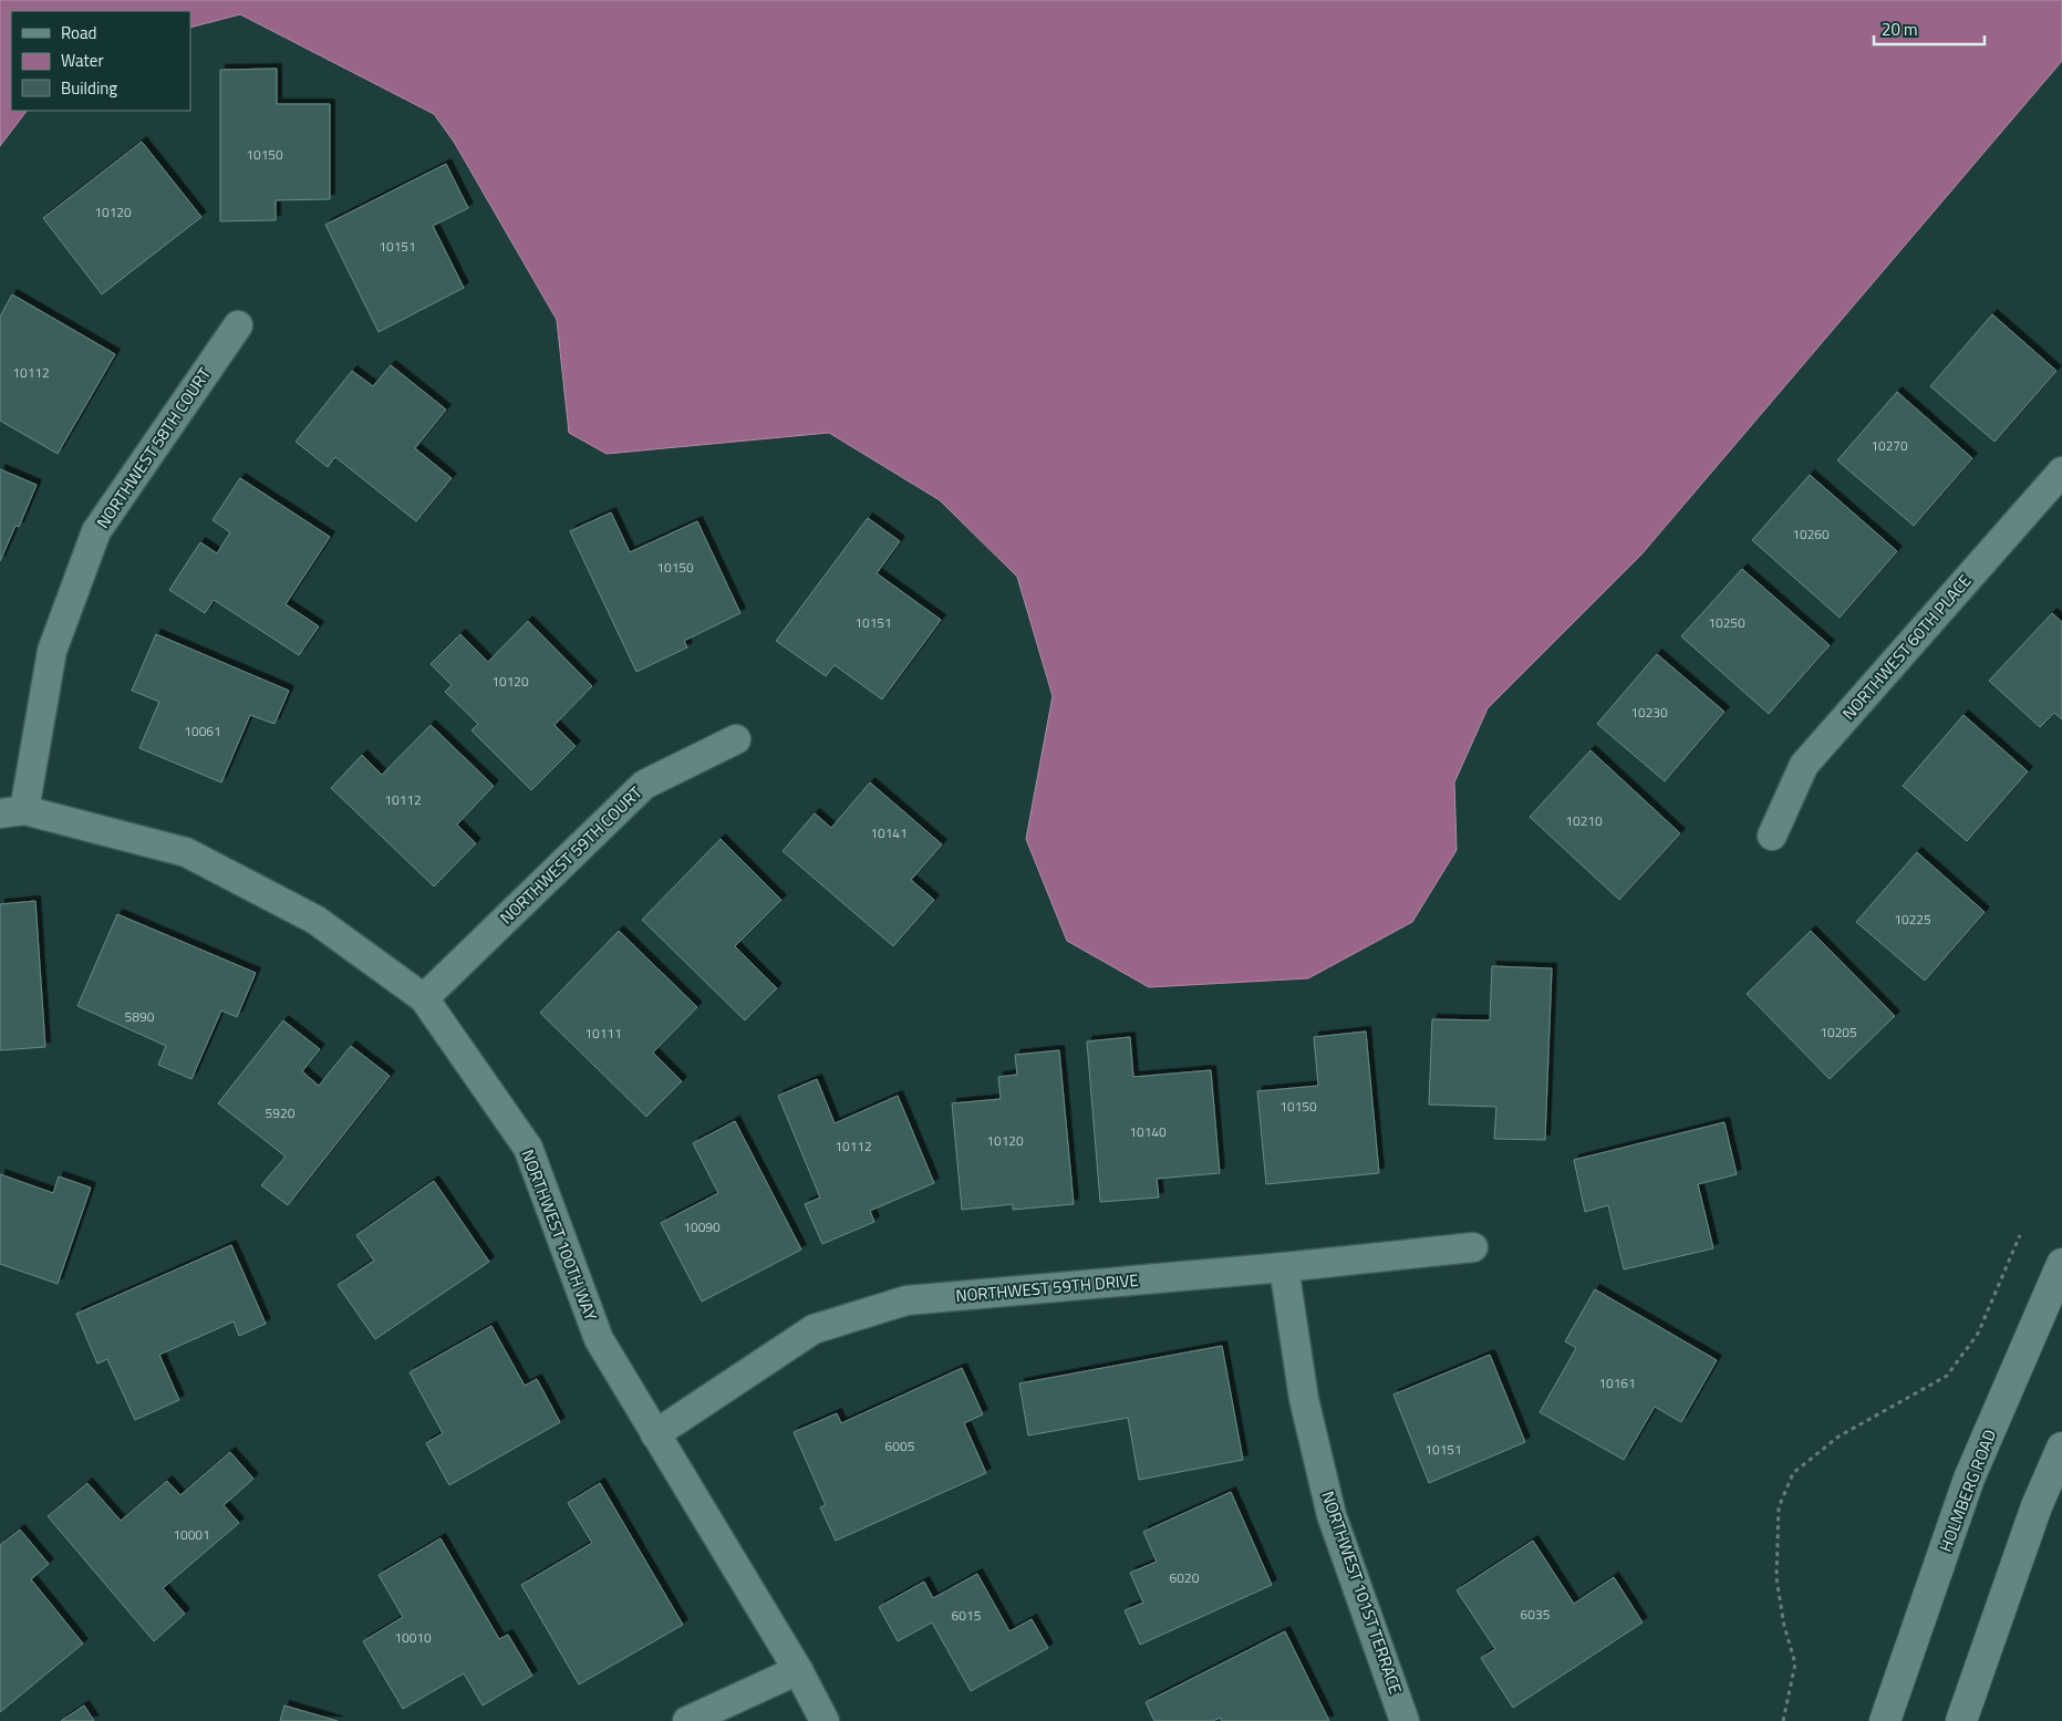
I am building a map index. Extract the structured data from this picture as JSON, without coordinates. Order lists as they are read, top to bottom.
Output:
{
  "streets": {
    "street": [
      "NORTHWEST 58TH COURT",
      "NORTHWEST 60TH PLACE",
      "NORTHWEST 59TH COURT",
      "NORTHWEST 100TH WAY",
      "NORTHWEST 59TH DRIVE",
      "HOLMBERG ROAD",
      "NORTHWEST 101ST TERRACE"
    ]
  },
  "crossings": [
    ["NORTHWEST 58TH COURT", "NORTHWEST 100TH WAY"],
    ["NORTHWEST 59TH COURT", "NORTHWEST 100TH WAY"],
    ["NORTHWEST 100TH WAY", "NORTHWEST 59TH DRIVE"],
    ["NORTHWEST 59TH DRIVE", "NORTHWEST 101ST TERRACE"]
  ],
  "house_numbers": [
    "10150",
    "10120",
    "10151",
    "10112",
    "10270",
    "10260",
    "10150",
    "10151",
    "10250",
    "10120",
    "10230",
    "10061",
    "10112",
    "10210",
    "10141",
    "10225",
    "5890",
    "10205",
    "10111",
    "10150",
    "5920",
    "10140",
    "10120",
    "10112",
    "10090",
    "10161",
    "6005",
    "10151",
    "10001",
    "6020",
    "6035",
    "6015",
    "10010"
  ],
  "legend": ["Road", "Water", "Building"],
  "scale_bar": "20 m"
}
